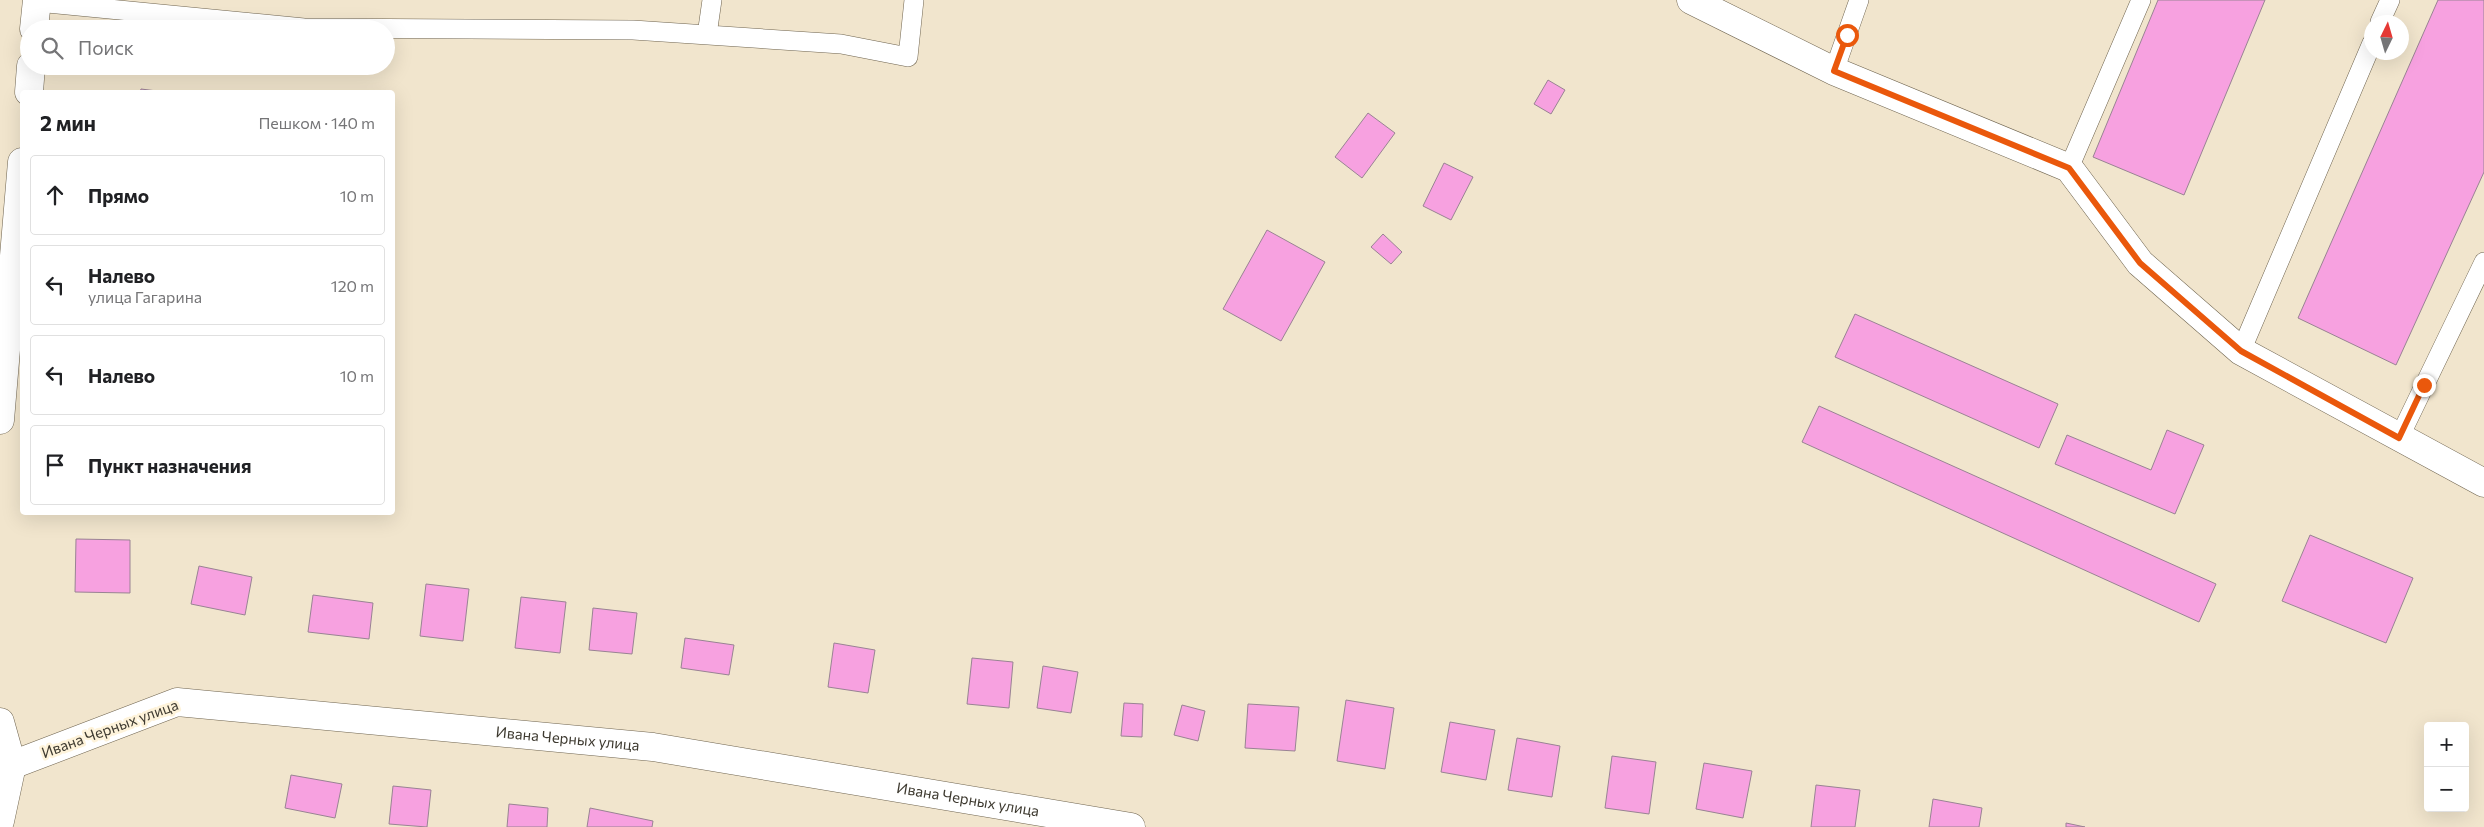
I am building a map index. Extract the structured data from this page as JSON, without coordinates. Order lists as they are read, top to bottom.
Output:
{
  "streets": {
    "street": ["Ивана Черных улица"]
  },
  "north": "top",
  "page": {
    "search": "Поиск",
    "heading": ["2 мин", "Пешком · 140 m"],
    "list": [
      ["Прямо", "10 m"],
      ["Налево", "улица Гагарина", "120 m"],
      ["Налево", "10 m"],
      "Пункт назначения"
    ],
    "map_buttons": ["+", "−"]
  }
}
